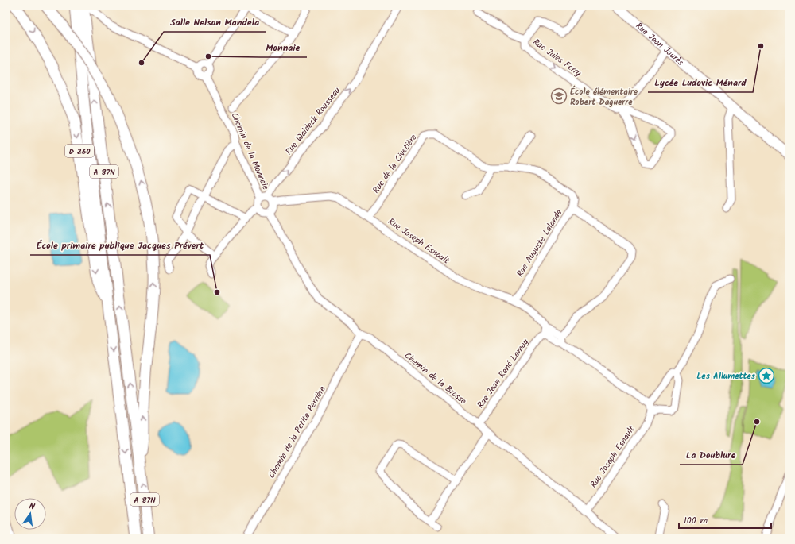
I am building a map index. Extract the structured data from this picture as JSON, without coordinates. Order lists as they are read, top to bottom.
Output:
{
  "streets": {
    "highway": ["D 260", "A 87N"],
    "main road": ["Rue Jean Jaurès"],
    "street": [
      "Rue Jules Ferry",
      "Rue Waldeck Rousseau",
      "Chemin de la Monnaie",
      "Rue de la Civetière",
      "Rue Joseph Esnault",
      "Rue Auguste Lalande",
      "Rue Jean René Lemay",
      "Chemin de la Brosse",
      "Chemin de la Petite Perrière"
    ]
  },
  "crossings": [
    ["Rue Waldeck Rousseau", "Chemin de la Monnaie"],
    ["Rue Waldeck Rousseau", "Rue Joseph Esnault"],
    ["D 260", "A 87N"],
    ["Chemin de la Monnaie", "Rue Joseph Esnault"],
    ["Rue de la Civetière", "Rue Joseph Esnault"],
    ["Rue de la Civetière", "Rue Auguste Lalande"],
    ["Rue Joseph Esnault", "Rue Auguste Lalande"],
    ["Rue Joseph Esnault", "Rue Jean René Lemay"],
    ["Rue Joseph Esnault", "Chemin de la Brosse"],
    ["Rue Jean René Lemay", "Chemin de la Brosse"],
    ["Chemin de la Brosse", "Chemin de la Petite Perrière"]
  ],
  "one_way": ["Rue Waldeck Rousseau"],
  "places": {
    "other": [
      "Lycée Ludovic Ménard",
      "Monnaie",
      "Salle Nelson Mandela",
      "École primaire publique Jacques Prévert",
      "La Doublure"
    ],
    "school or university": ["École élémentaire Robert Daguerre"],
    "place": ["Les Allumettes"]
  },
  "scale_bar": "100 m",
  "north": "top"
}
